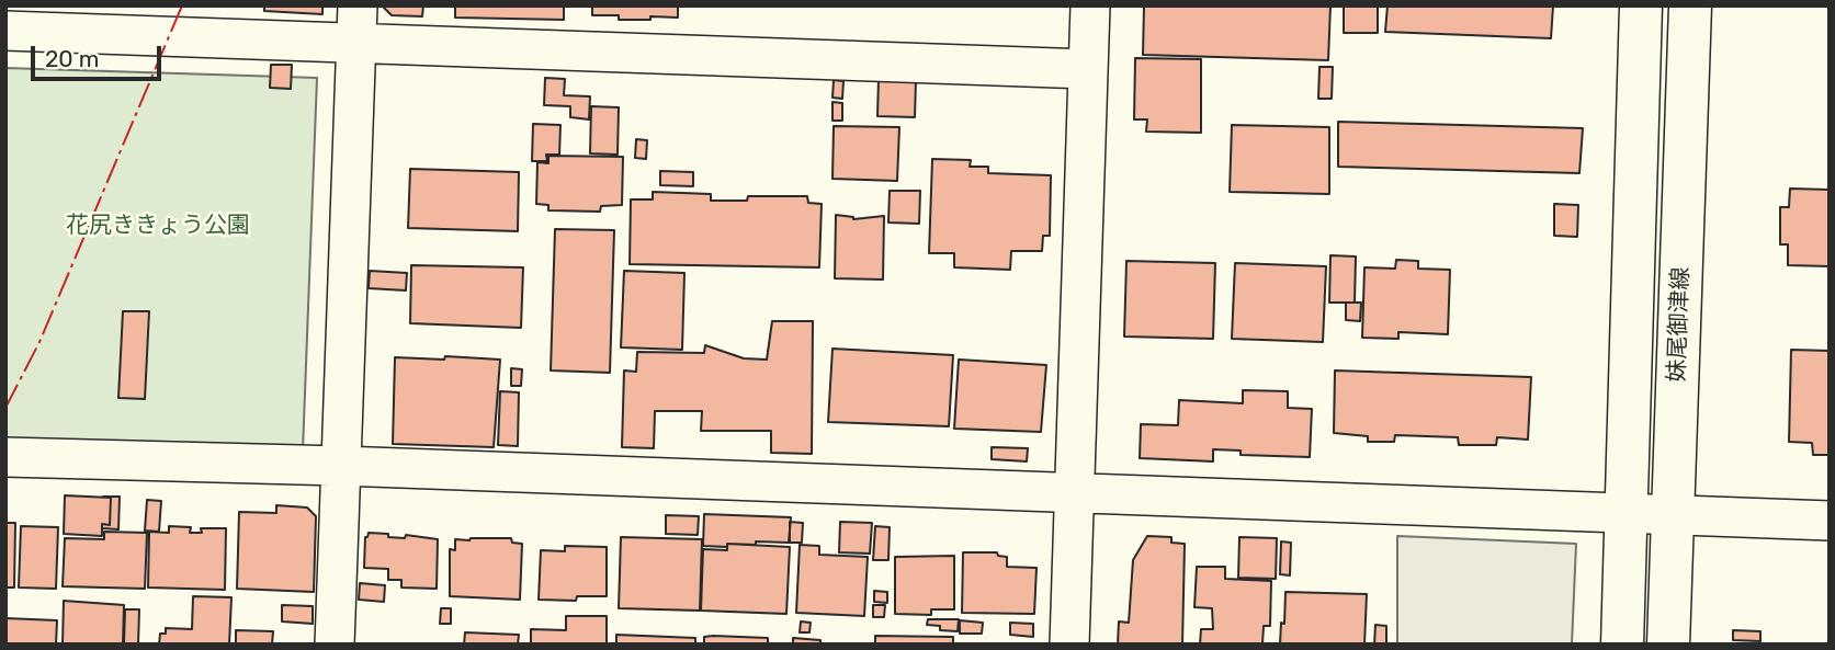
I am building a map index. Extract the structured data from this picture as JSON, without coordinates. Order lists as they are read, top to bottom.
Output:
{
  "streets": {
    "main road": ["妹尾御津線"]
  },
  "parks": ["花尻ききょう公園"],
  "scale_bar": "20 m"
}
